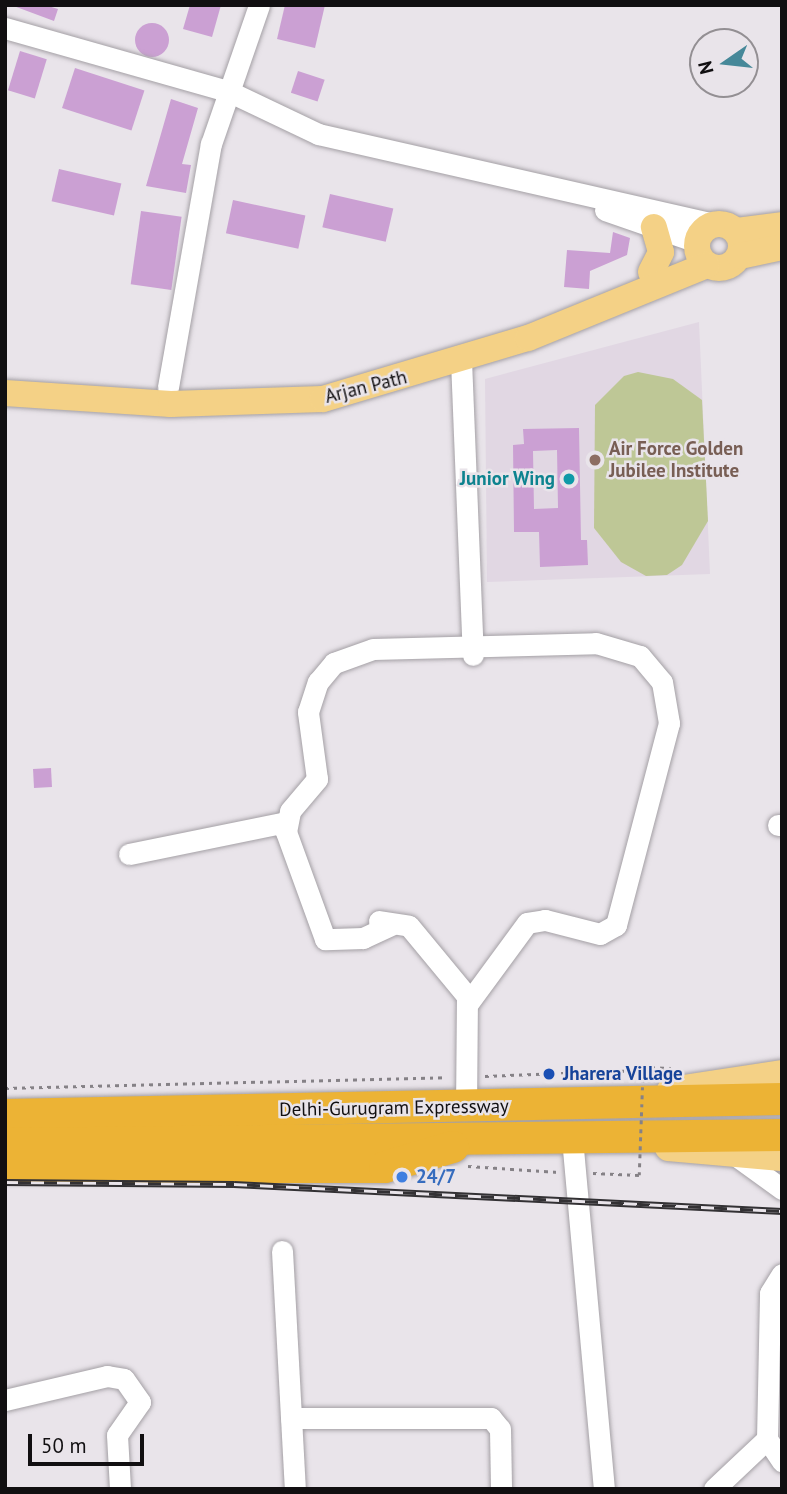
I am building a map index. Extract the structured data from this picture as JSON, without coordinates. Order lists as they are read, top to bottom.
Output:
{
  "streets": {
    "highway": ["Delhi-Gurugram Expressway"],
    "main road": ["Arjan Path"]
  },
  "places": [
    "Air Force Golden Jubilee Institute",
    "Junior Wing",
    "Jharera Village",
    "24/7"
  ],
  "scale_bar": "50 m",
  "north": "left"
}
